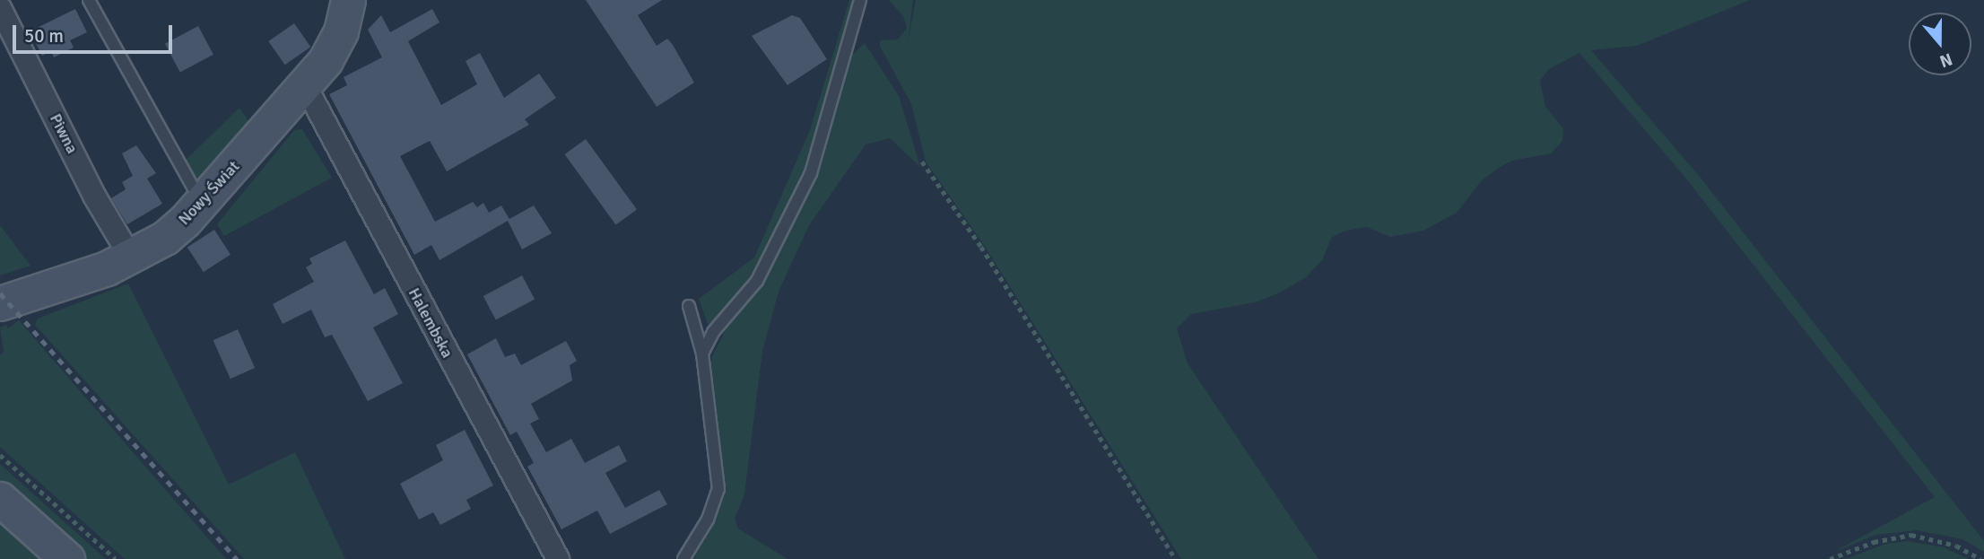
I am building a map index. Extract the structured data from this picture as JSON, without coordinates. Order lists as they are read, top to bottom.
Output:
{
  "streets": {
    "street": ["Piwna", "Nowy Świat", "Halembska"]
  },
  "crossings": [
    ["Piwna", "Nowy Świat"],
    ["Nowy Świat", "Halembska"]
  ],
  "scale_bar": "50 m",
  "north": "bottom"
}
